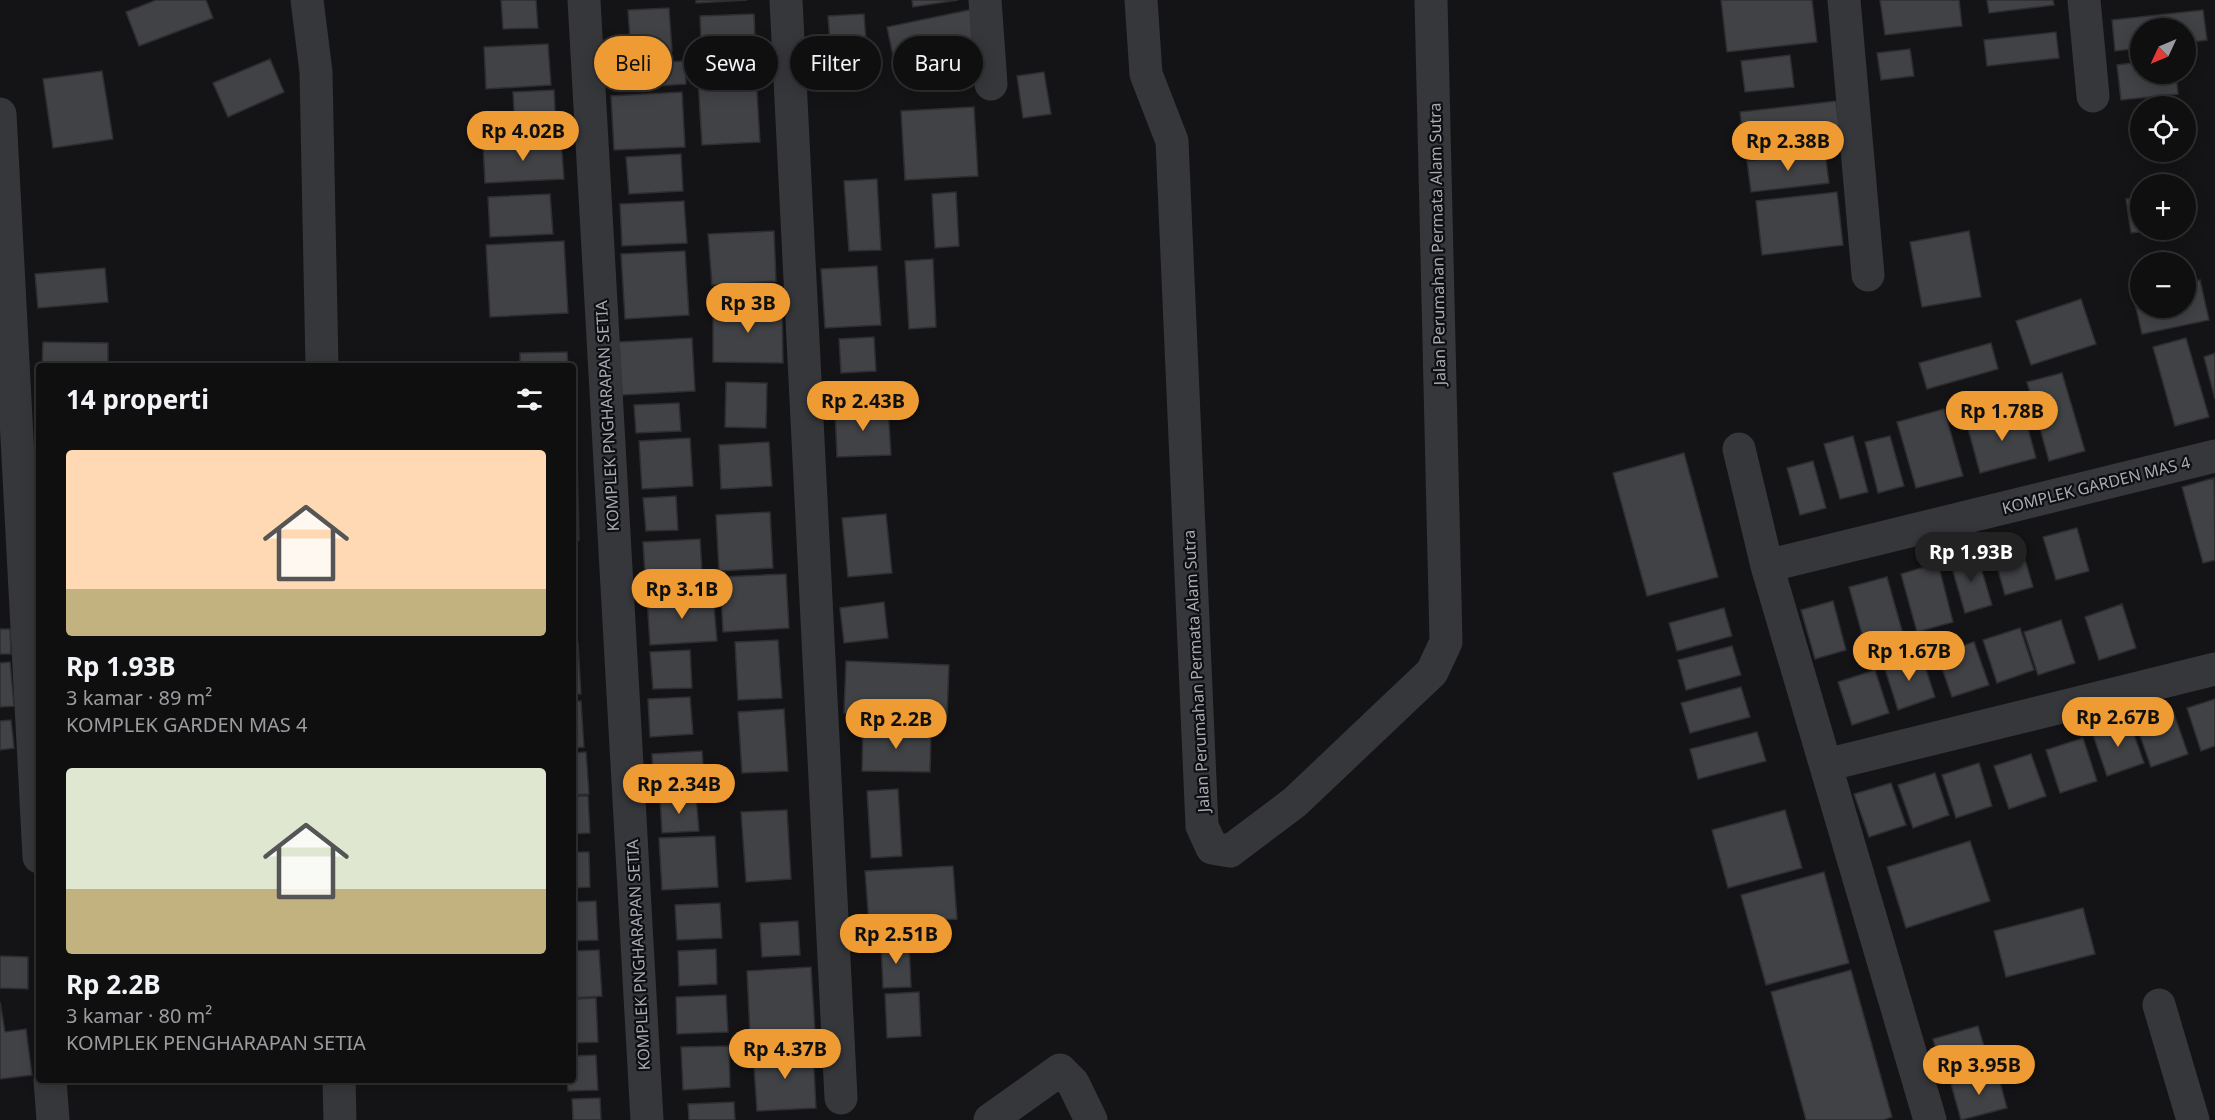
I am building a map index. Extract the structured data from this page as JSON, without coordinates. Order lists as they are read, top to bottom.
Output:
{
  "streets": {
    "street": ["Jalan Perumahan Permata Alam Sutra", "KOMPLEK PNGHARAPAN SETIA", "KOMPLEK GARDEN MAS 4"]
  },
  "north": "bottom left",
  "page": {
    "map_buttons": ["+", "−"],
    "chip": [
      "Beli",
      "Sewa",
      "Filter",
      "Baru"
    ],
    "price": [
      "Rp 4.02B",
      "Rp 2.38B",
      "Rp 3B",
      "Rp 2.43B",
      "Rp 1.78B",
      "Rp 1.93B",
      "Rp 3.1B",
      "Rp 1.67B",
      "Rp 2.67B",
      "Rp 2.2B",
      "Rp 2.34B",
      "Rp 2.51B",
      "Rp 4.37B",
      "Rp 3.95B"
    ],
    "heading": "14 properti",
    "list": [
      {
        "name": "Rp 1.93B",
        "note": "3 kamar · 89 m² · KOMPLEK GARDEN MAS 4"
      },
      {
        "name": "Rp 2.2B",
        "note": "3 kamar · 80 m² · KOMPLEK PENGHARAPAN SETIA"
      }
    ]
  }
}
